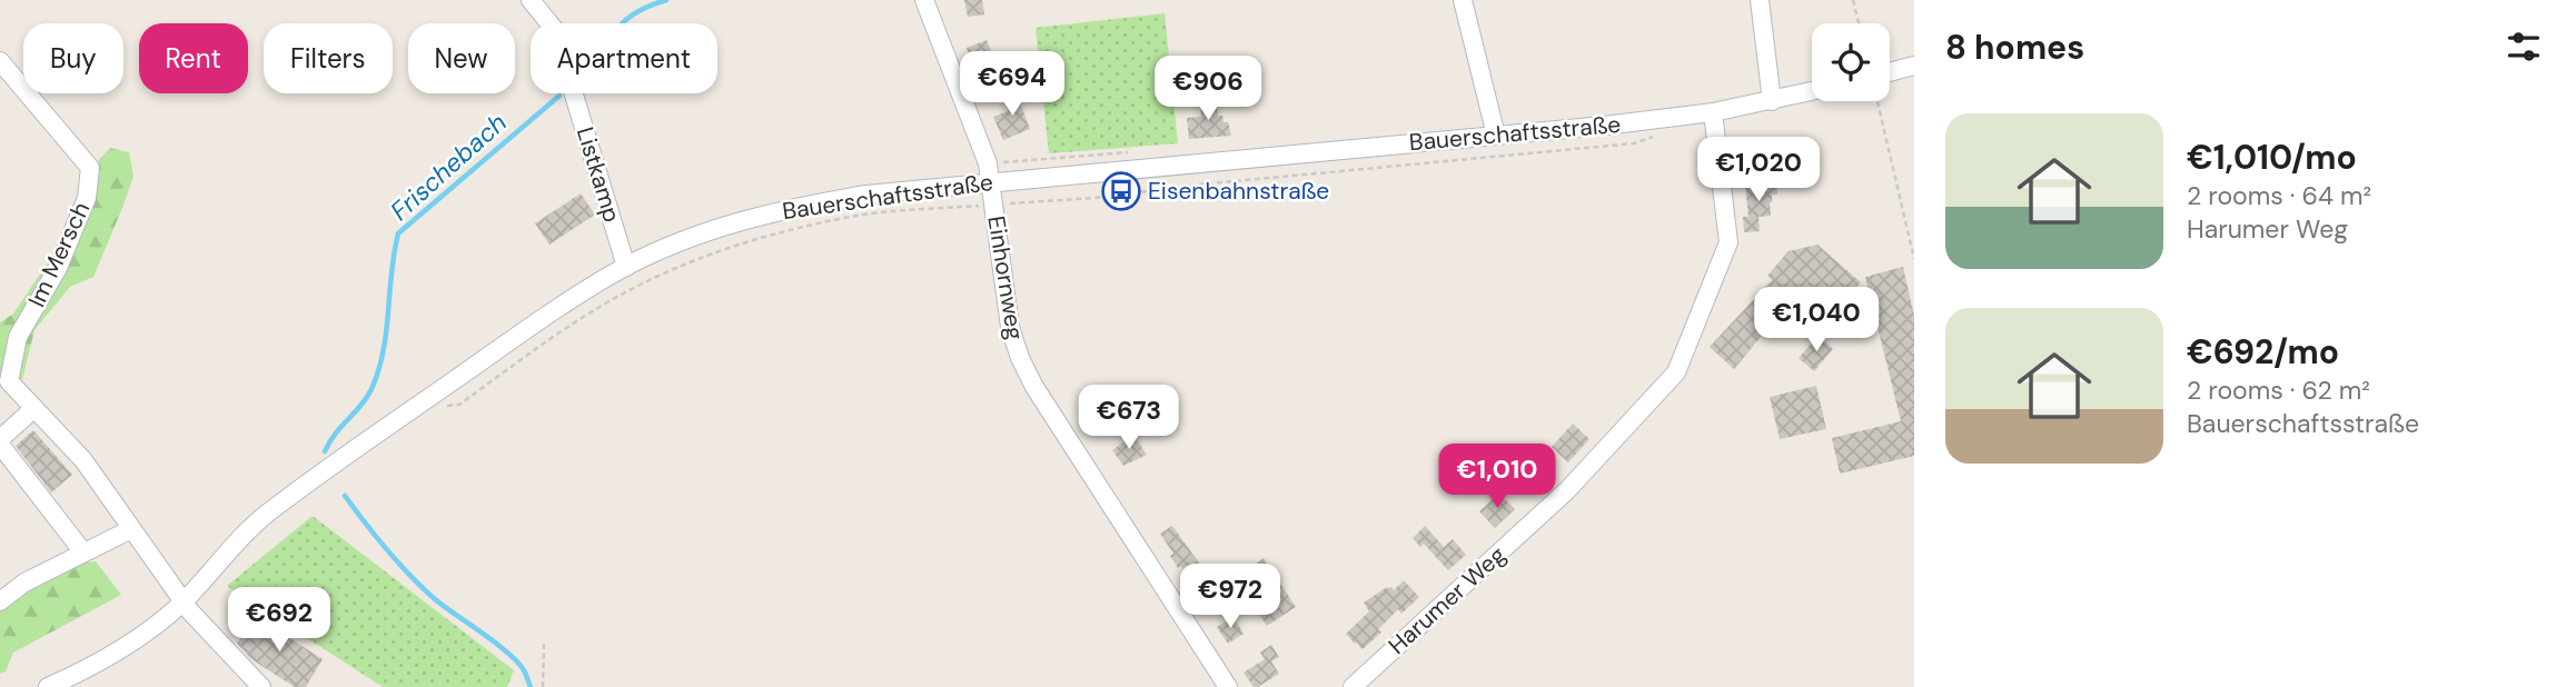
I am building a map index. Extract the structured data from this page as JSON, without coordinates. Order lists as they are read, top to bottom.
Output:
{
  "streets": {
    "street": [
      "Bauerschaftsstraße",
      "Listkamp",
      "Im Mersch",
      "Einhornweg",
      "Harumer Weg"
    ]
  },
  "crossings": [
    ["Bauerschaftsstraße", "Listkamp"],
    ["Bauerschaftsstraße", "Im Mersch"],
    ["Bauerschaftsstraße", "Einhornweg"],
    ["Bauerschaftsstraße", "Harumer Weg"]
  ],
  "water": ["Frischebach"],
  "places": {
    "bus stop": ["Eisenbahnstraße"]
  },
  "page": {
    "heading": "8 homes",
    "chip": [
      "Buy",
      "Rent",
      "Filters",
      "New",
      "Apartment"
    ],
    "price": [
      "€694",
      "€906",
      "€1,020",
      "€1,040",
      "€673",
      "€1,010",
      "€972",
      "€692"
    ],
    "list": [
      {
        "name": "€1,010/mo",
        "note": "2 rooms · 64 m² · Harumer Weg"
      },
      {
        "name": "€692/mo",
        "note": "2 rooms · 62 m² · Bauerschaftsstraße"
      }
    ]
  }
}
